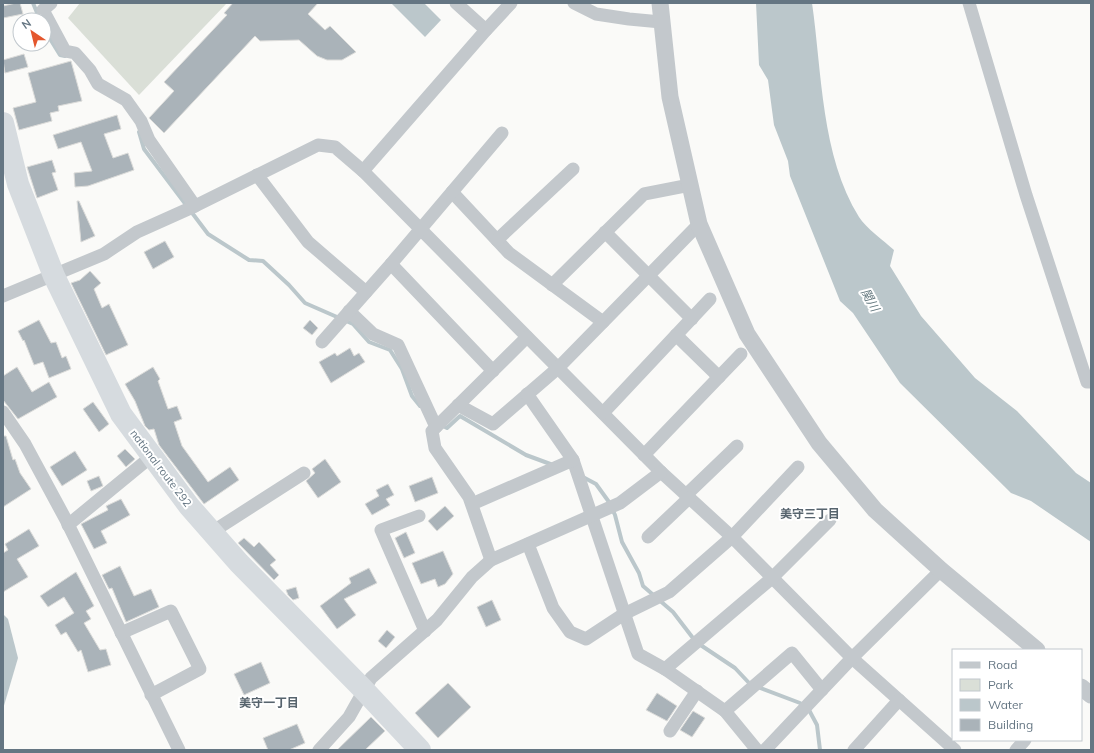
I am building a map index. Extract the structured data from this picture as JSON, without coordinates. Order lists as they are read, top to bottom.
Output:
{
  "streets": {
    "highway": ["national route 292"]
  },
  "districts": ["美守三丁目", "美守一丁目"],
  "water": ["関川"],
  "legend": [
    "Road",
    "Park",
    "Water",
    "Building"
  ],
  "north": "top left"
}
